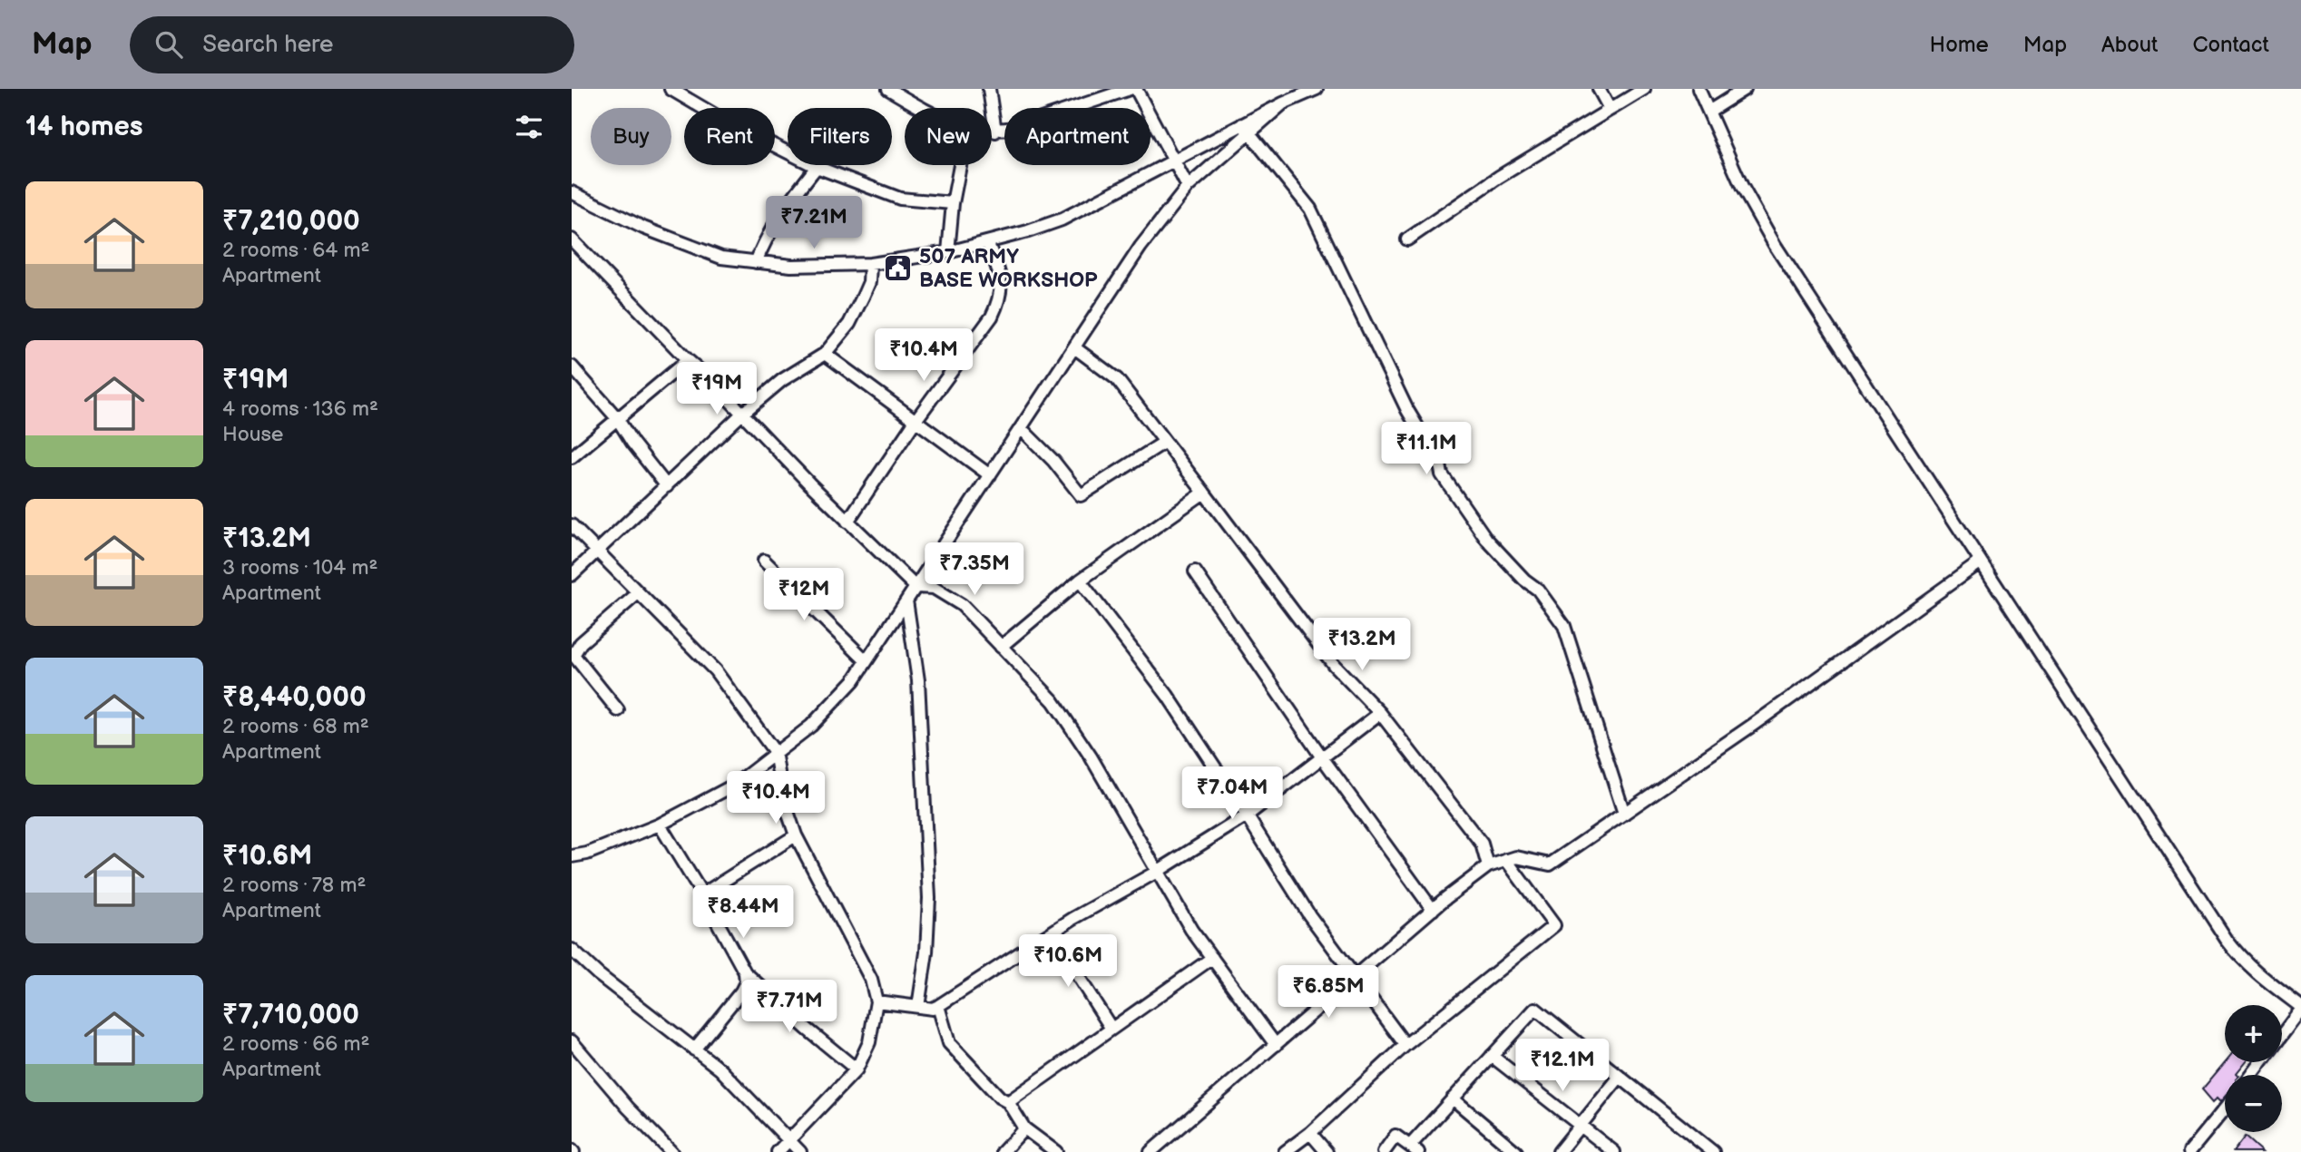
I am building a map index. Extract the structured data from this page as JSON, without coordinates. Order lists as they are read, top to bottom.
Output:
{
  "places": {
    "public building": ["507 ARMY BASE WORKSHOP"]
  },
  "page": {
    "header": "Map",
    "search": "Search here",
    "nav": [
      "Home",
      "Map",
      "About",
      "Contact"
    ],
    "heading": "14 homes",
    "chip": [
      "Buy",
      "Rent",
      "Filters",
      "New",
      "Apartment"
    ],
    "list": [
      {
        "name": "₹7,210,000",
        "note": "2 rooms · 64 m² · Apartment"
      },
      {
        "name": "₹19M",
        "note": "4 rooms · 136 m² · House"
      },
      {
        "name": "₹13.2M",
        "note": "3 rooms · 104 m² · Apartment"
      },
      {
        "name": "₹8,440,000",
        "note": "2 rooms · 68 m² · Apartment"
      },
      {
        "name": "₹10.6M",
        "note": "2 rooms · 78 m² · Apartment"
      },
      {
        "name": "₹7,710,000",
        "note": "2 rooms · 66 m² · Apartment"
      }
    ],
    "price": [
      "₹7.21M",
      "₹10.4M",
      "₹19M",
      "₹11.1M",
      "₹7.35M",
      "₹12M",
      "₹13.2M",
      "₹7.04M",
      "₹10.4M",
      "₹8.44M",
      "₹10.6M",
      "₹6.85M",
      "₹7.71M",
      "₹12.1M"
    ],
    "map_buttons": ["+", "−"]
  }
}
